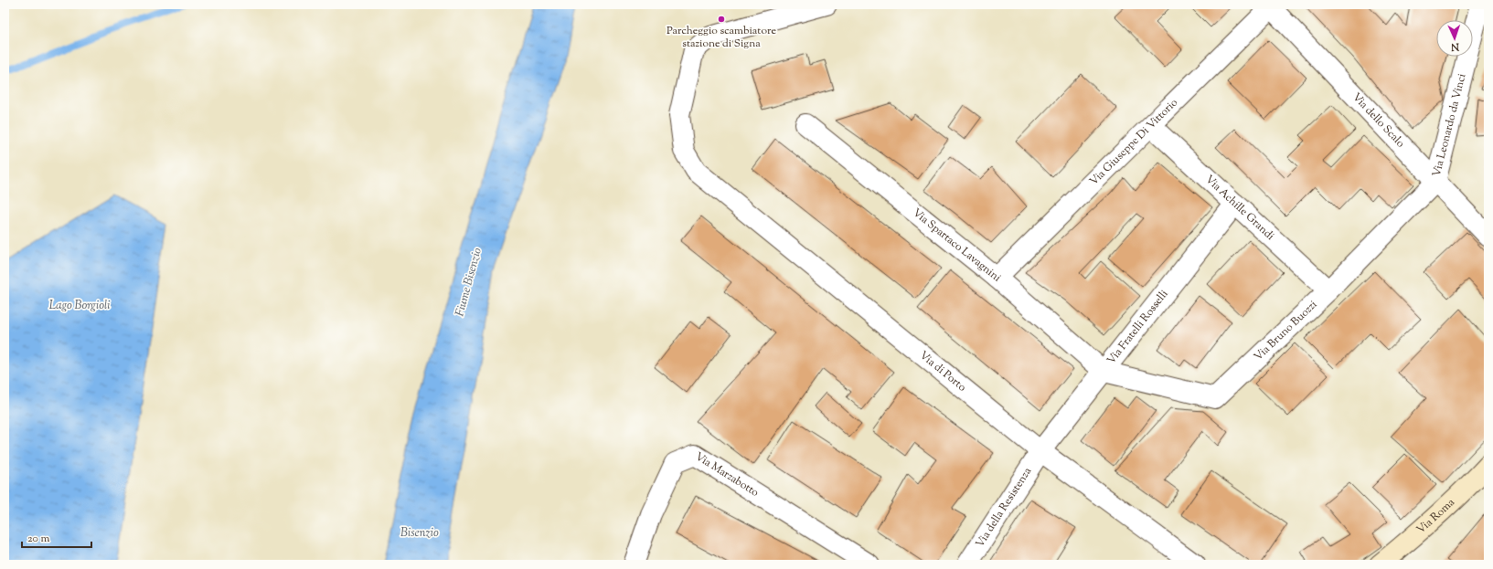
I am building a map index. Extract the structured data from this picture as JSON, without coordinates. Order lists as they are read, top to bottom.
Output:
{
  "streets": {
    "main road": ["Via Roma"],
    "street": [
      "Via dello Scalo",
      "Via Leonardo da Vinci",
      "Via Giuseppe Di Vittorio",
      "Via Achille Grandi",
      "Via Spartaco Lavagnini",
      "Via Fratelli Rosselli",
      "Via Bruno Buozzi",
      "Via di Porto",
      "Via Marzabotto",
      "Via della Resistenza"
    ]
  },
  "crossings": [
    ["Via dello Scalo", "Via Leonardo da Vinci"],
    ["Via dello Scalo", "Via Giuseppe Di Vittorio"],
    ["Via dello Scalo", "Via Bruno Buozzi"],
    ["Via Leonardo da Vinci", "Via Bruno Buozzi"],
    ["Via Giuseppe Di Vittorio", "Via Achille Grandi"],
    ["Via Giuseppe Di Vittorio", "Via Spartaco Lavagnini"],
    ["Via Achille Grandi", "Via Fratelli Rosselli"],
    ["Via Achille Grandi", "Via Bruno Buozzi"],
    ["Via Spartaco Lavagnini", "Via Fratelli Rosselli"],
    ["Via Spartaco Lavagnini", "Via Bruno Buozzi"],
    ["Via Fratelli Rosselli", "Via Bruno Buozzi"],
    ["Via Fratelli Rosselli", "Via di Porto"],
    ["Via Fratelli Rosselli", "Via della Resistenza"],
    ["Via di Porto", "Via della Resistenza"]
  ],
  "water": ["Fiume Bisenzio", "Lago Borgioli", "Bisenzio"],
  "places": ["Parcheggio scambiatore stazione di Signa"],
  "scale_bar": "20 m",
  "north": "bottom"
}
